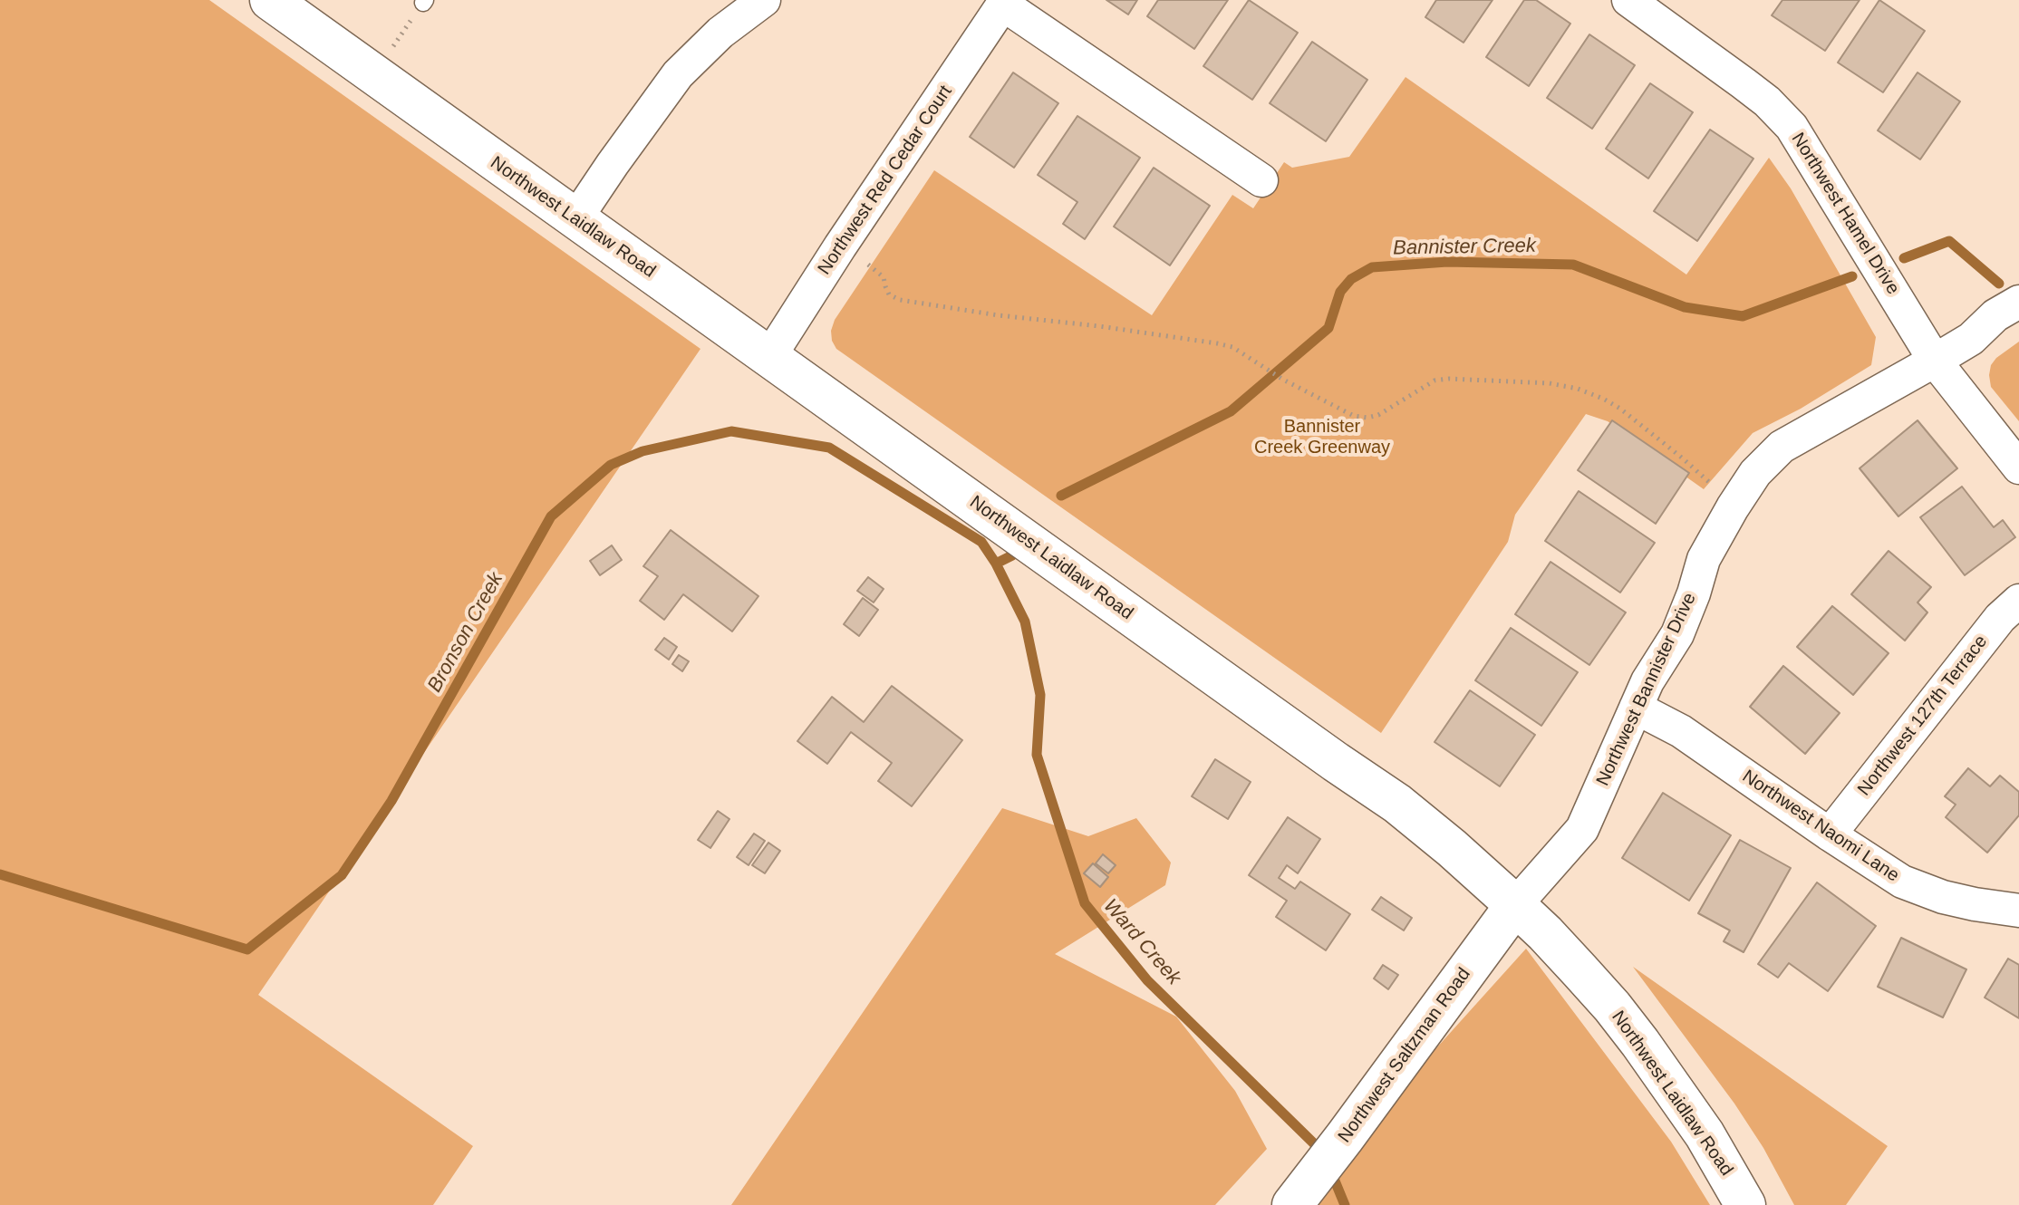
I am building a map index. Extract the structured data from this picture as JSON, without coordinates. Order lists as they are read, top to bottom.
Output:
{
  "streets": {
    "main road": ["Northwest Laidlaw Road", "Northwest Saltzman Road"],
    "street": [
      "Northwest Red Cedar Court",
      "Northwest Hamel Drive",
      "Northwest Bannister Drive",
      "Northwest 127th Terrace",
      "Northwest Naomi Lane"
    ]
  },
  "crossings": [
    ["Northwest Red Cedar Court", "Northwest Laidlaw Road"],
    ["Northwest Hamel Drive", "Northwest Bannister Drive"],
    ["Northwest Laidlaw Road", "Northwest Bannister Drive"],
    ["Northwest Laidlaw Road", "Northwest Saltzman Road"],
    ["Northwest Bannister Drive", "Northwest Naomi Lane"],
    ["Northwest Bannister Drive", "Northwest Saltzman Road"],
    ["Northwest 127th Terrace", "Northwest Naomi Lane"]
  ],
  "water": ["Bannister Creek", "Bronson Creek", "Ward Creek"],
  "parks": ["Bannister Creek Greenway"]
}
